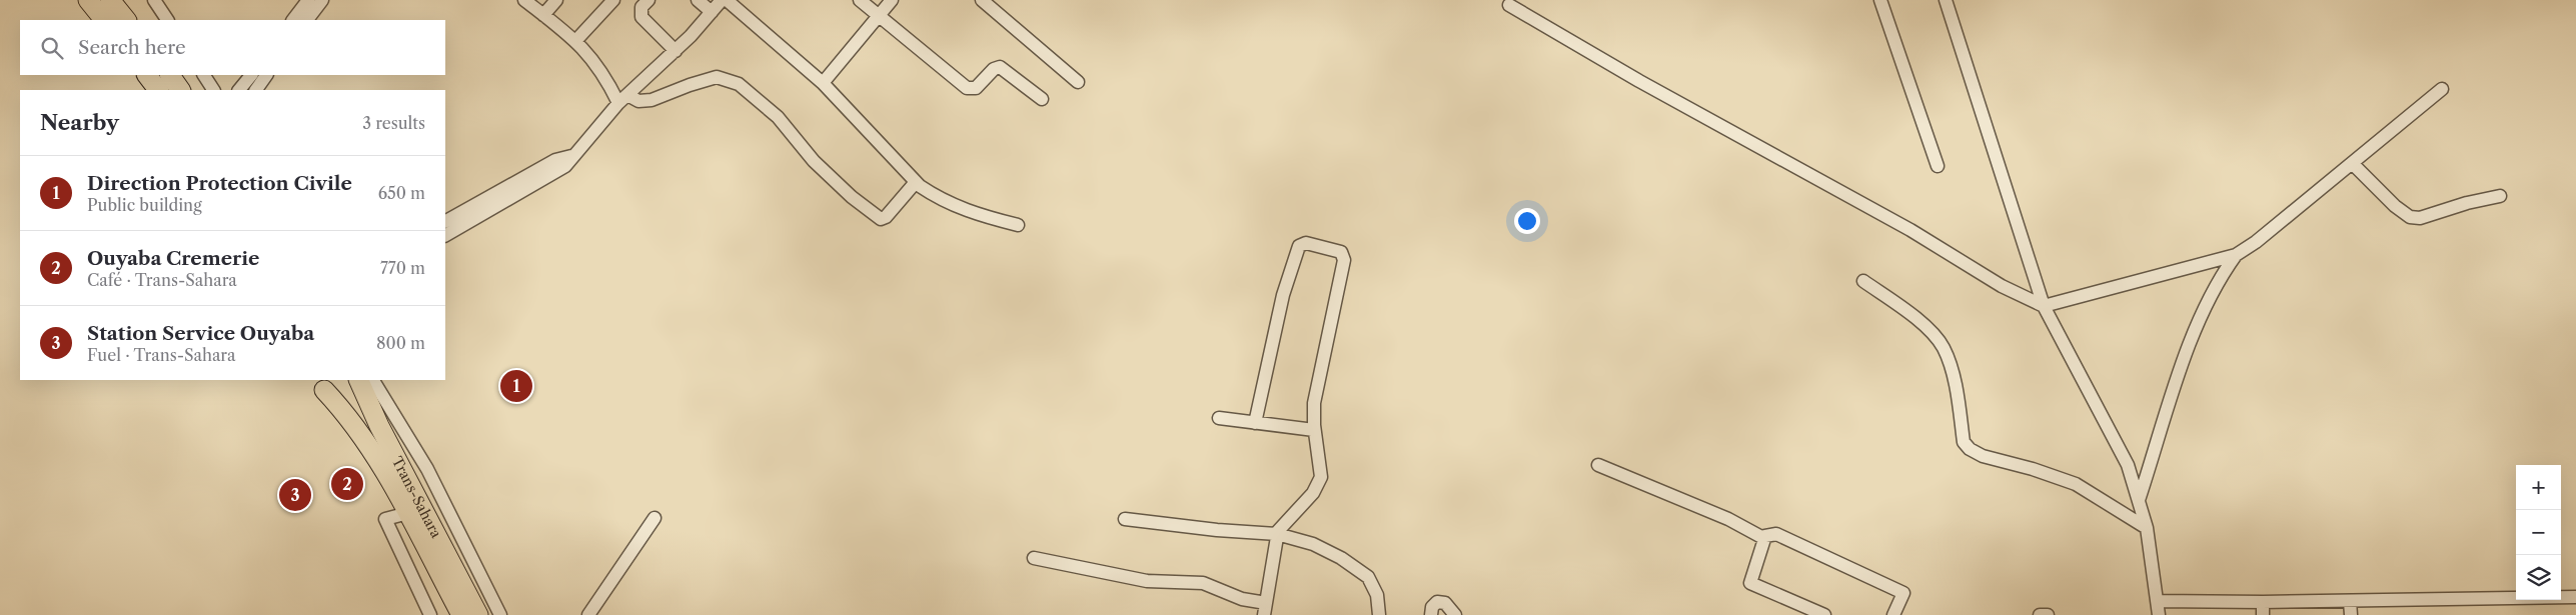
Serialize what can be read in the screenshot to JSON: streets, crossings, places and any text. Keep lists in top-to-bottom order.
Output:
{
  "streets": {
    "highway": ["Trans-Sahara"]
  },
  "page": {
    "search": "Search here",
    "heading": ["Nearby", "3 results"],
    "list": [
      {
        "mark": "1",
        "name": "Direction Protection Civile",
        "note": "Public building",
        "value": "650 m"
      },
      {
        "mark": "2",
        "name": "Ouyaba Cremerie",
        "note": "Café · Trans-Sahara",
        "value": "770 m"
      },
      {
        "mark": "3",
        "name": "Station Service Ouyaba",
        "note": "Fuel · Trans-Sahara",
        "value": "800 m"
      }
    ],
    "pins": ["1", "2", "3"],
    "map_buttons": ["+", "−"]
  }
}
